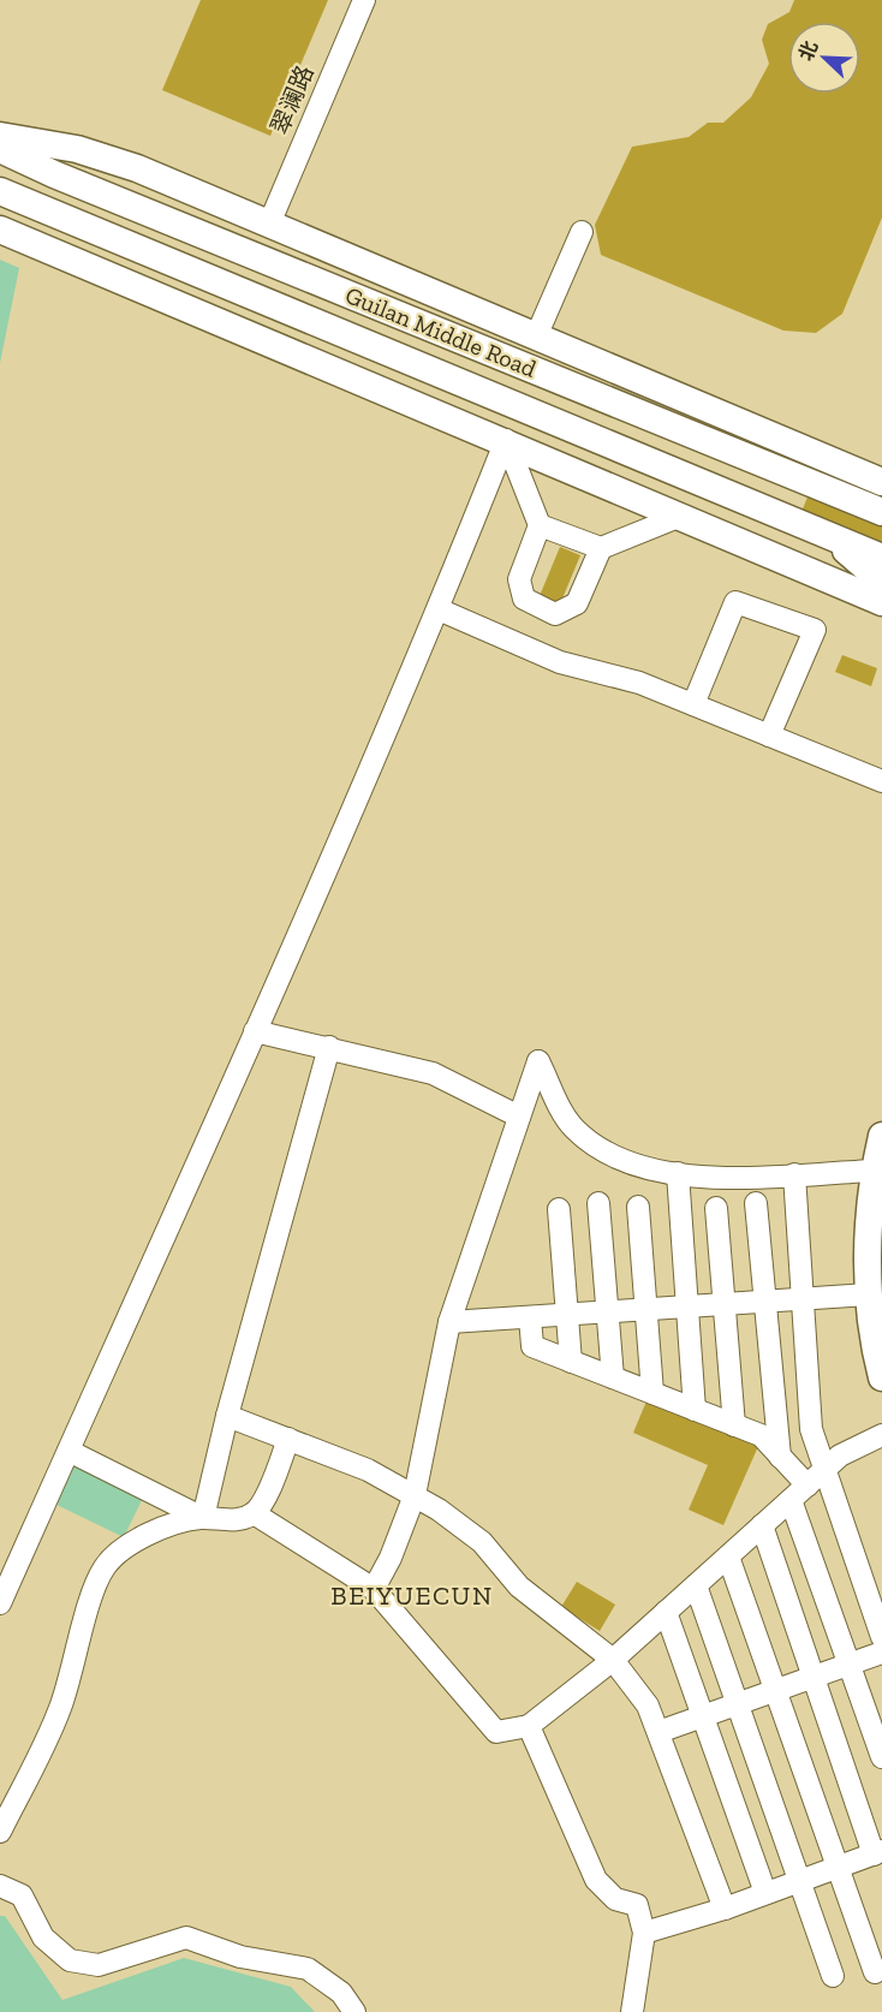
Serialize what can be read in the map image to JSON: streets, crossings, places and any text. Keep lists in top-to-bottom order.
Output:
{
  "streets": {
    "main road": ["Guilan Middle Road"],
    "street": ["翠澜路"]
  },
  "districts": ["BEIYUECUN"],
  "north": "top left"
}
